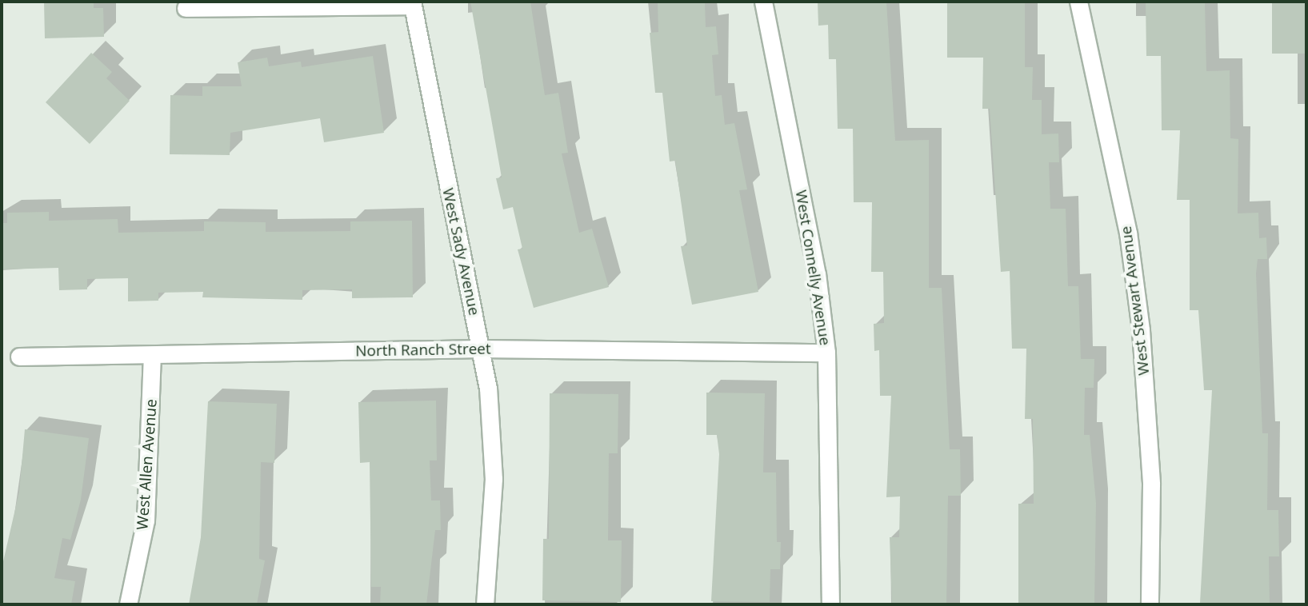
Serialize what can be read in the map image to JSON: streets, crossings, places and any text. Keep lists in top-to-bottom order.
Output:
{
  "streets": {
    "street": [
      "West Sady Avenue",
      "West Connelly Avenue",
      "West Stewart Avenue",
      "North Ranch Street",
      "West Allen Avenue"
    ]
  },
  "crossings": [
    ["West Sady Avenue", "North Ranch Street"],
    ["West Connelly Avenue", "North Ranch Street"],
    ["North Ranch Street", "West Allen Avenue"]
  ]
}
